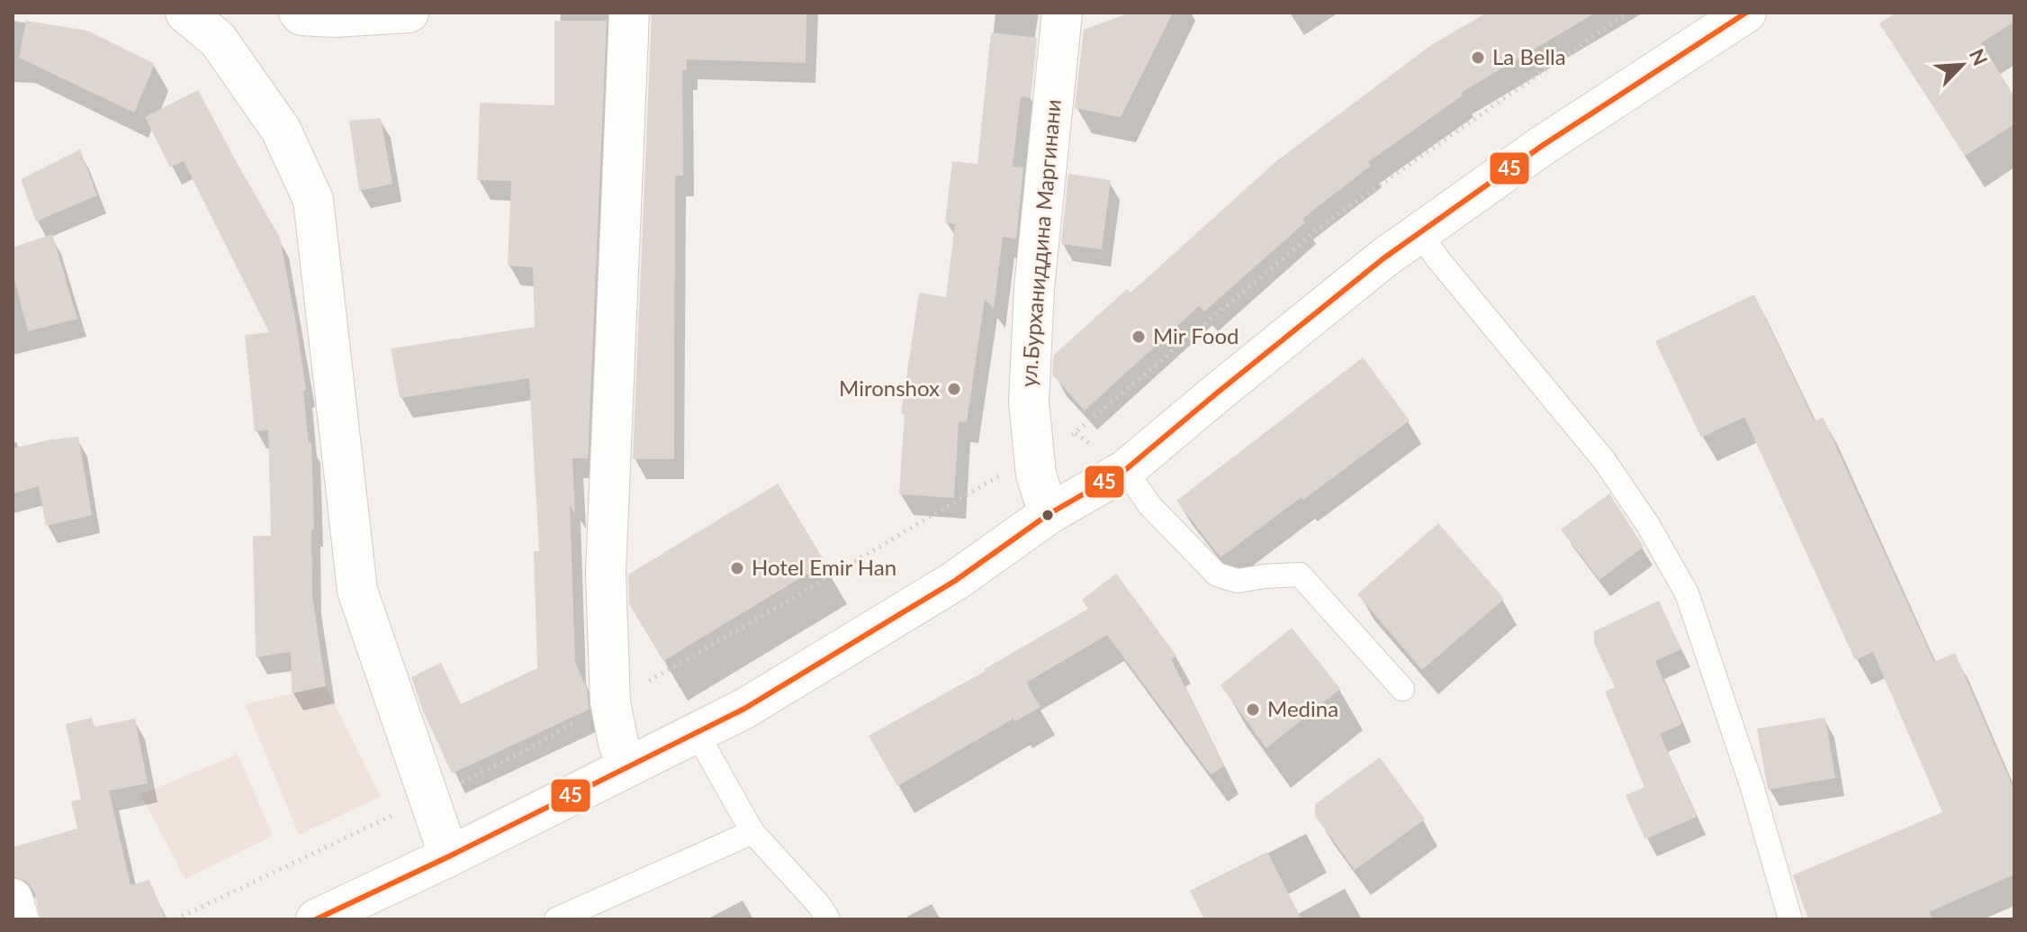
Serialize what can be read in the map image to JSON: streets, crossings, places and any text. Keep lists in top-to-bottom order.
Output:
{
  "streets": {
    "street": ["ул.Бурханиддина Маргинани"]
  },
  "places": [
    "La Bella",
    "Mir Food",
    "Mironshox",
    "Hotel Emir Han",
    "Medina"
  ],
  "lines": ["transit line 45"],
  "north": "top right"
}
